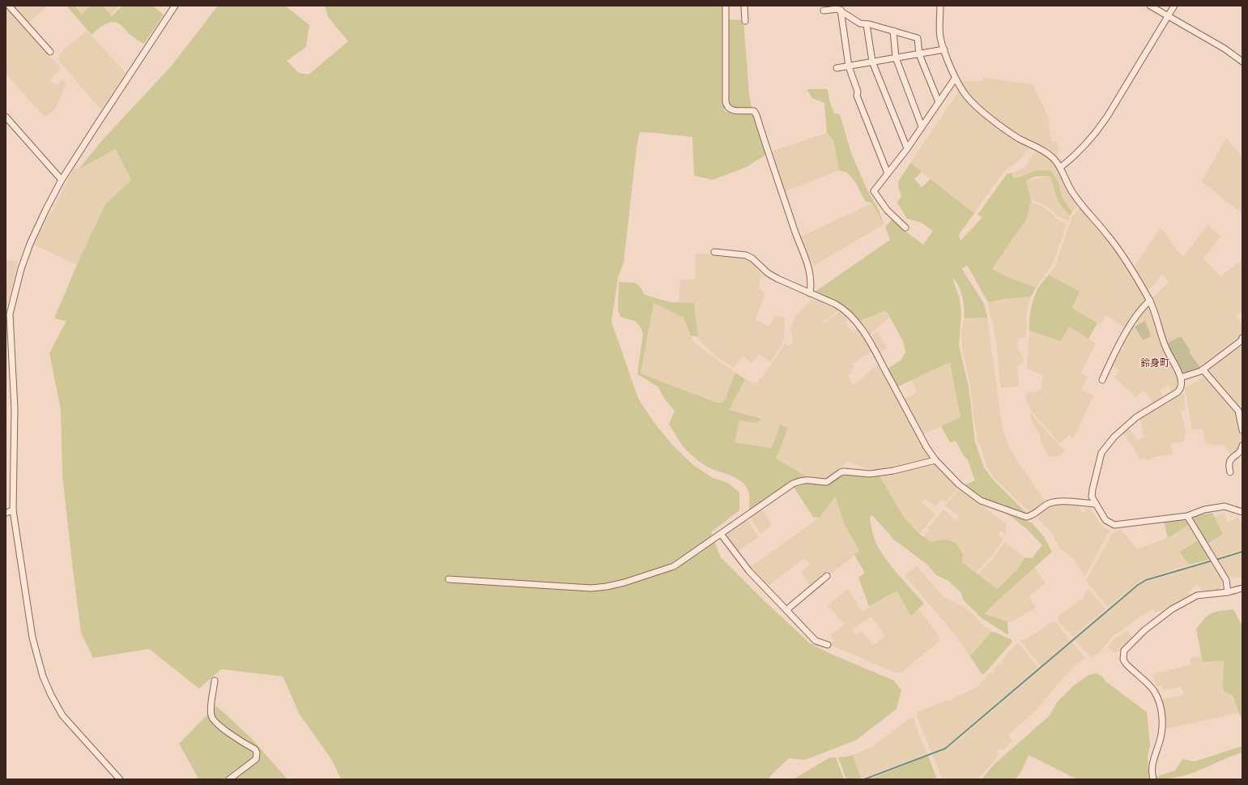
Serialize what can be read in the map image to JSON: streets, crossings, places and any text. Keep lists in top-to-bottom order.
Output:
{
  "districts": ["鈴身町"]
}
